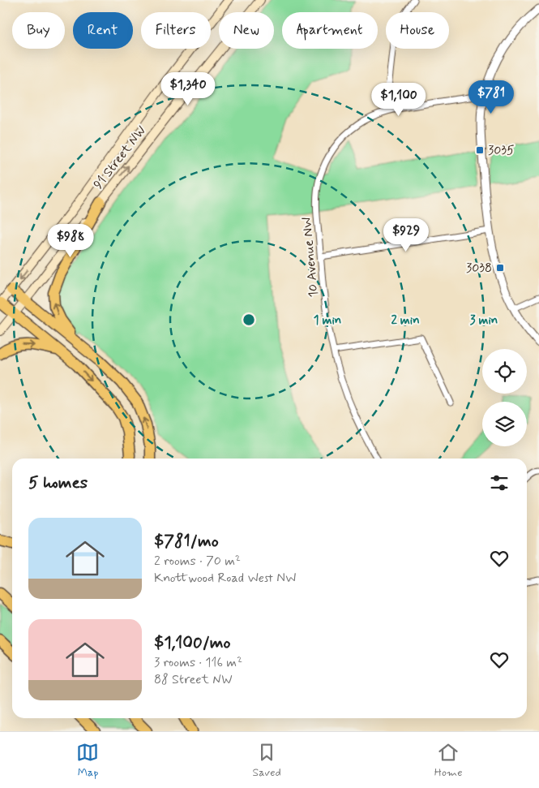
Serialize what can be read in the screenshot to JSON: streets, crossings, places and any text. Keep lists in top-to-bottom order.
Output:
{
  "streets": {
    "main road": ["91 Street NW"],
    "street": ["10 Avenue NW"]
  },
  "places": {
    "transit": ["3035", "3038"]
  },
  "page": {
    "chip": [
      "Buy",
      "Rent",
      "Filters",
      "New",
      "Apartment",
      "House"
    ],
    "price": [
      "$1,340",
      "$781",
      "$1,100",
      "$929",
      "$988"
    ],
    "heading": "5 homes",
    "list": [
      {
        "name": "$781/mo",
        "note": "2 rooms · 70 m² · Knottwood Road West NW"
      },
      {
        "name": "$1,100/mo",
        "note": "3 rooms · 116 m² · 88 Street NW"
      }
    ],
    "tabs": ["Map", "Saved", "Home"]
  },
  "rings": ["1 min", "2 min", "3 min"]
}
